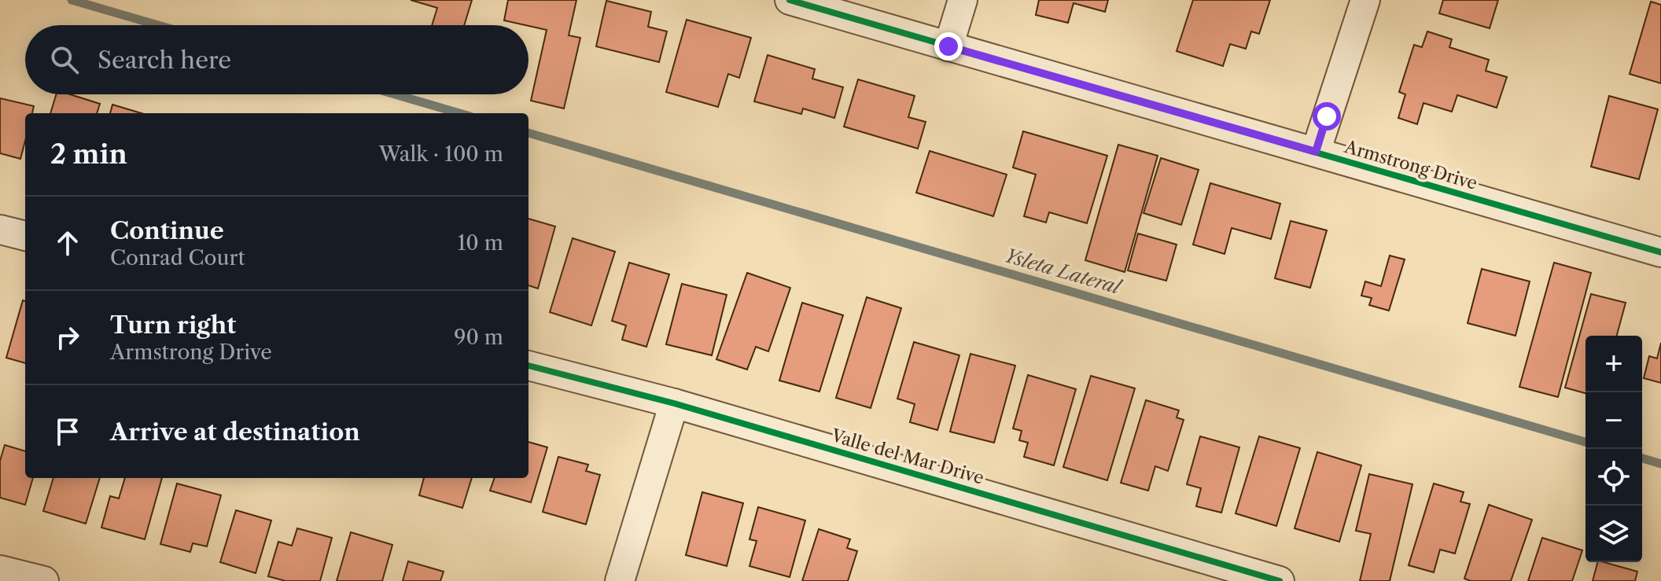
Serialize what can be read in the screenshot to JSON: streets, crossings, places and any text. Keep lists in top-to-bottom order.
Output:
{
  "streets": {
    "street": ["Armstrong Drive", "Valle del Mar Drive"]
  },
  "water": ["Ysleta Lateral"],
  "page": {
    "search": "Search here",
    "heading": ["2 min", "Walk · 100 m"],
    "list": [
      ["Continue", "Conrad Court", "10 m"],
      ["Turn right", "Armstrong Drive", "90 m"],
      "Arrive at destination"
    ],
    "map_buttons": ["+", "−"]
  }
}
